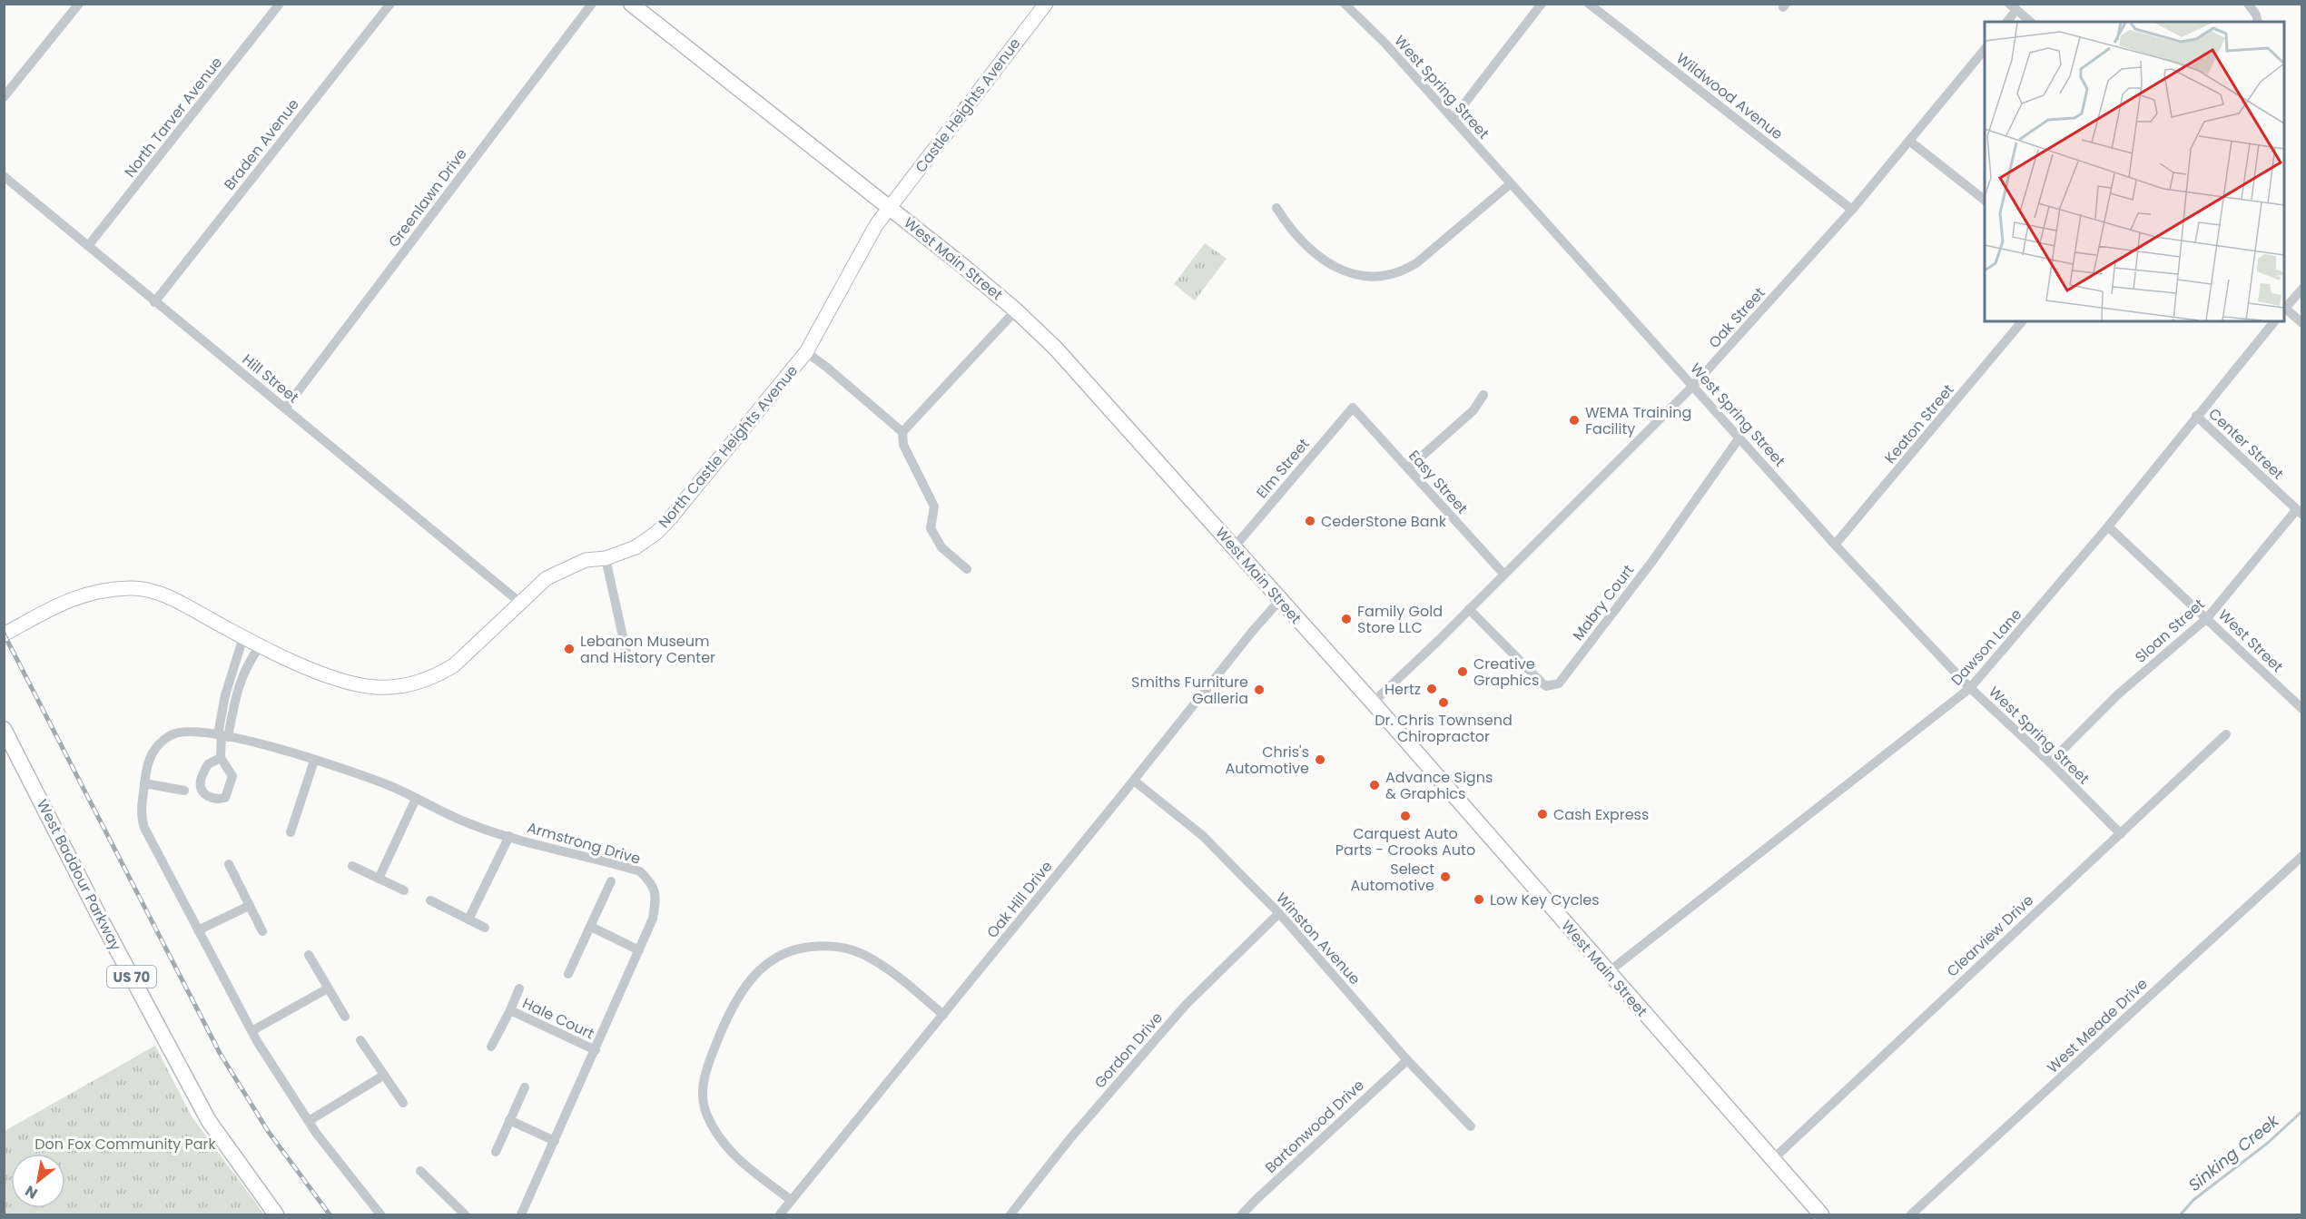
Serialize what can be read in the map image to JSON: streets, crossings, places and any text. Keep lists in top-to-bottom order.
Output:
{
  "streets": {
    "main road": ["West Main Street", "West Baddour Parkway", "US 70"],
    "street": [
      "West Spring Street",
      "Wildwood Avenue",
      "Castle Heights Avenue",
      "North Tarver Avenue",
      "Braden Avenue",
      "Greenlawn Drive",
      "Oak Street",
      "Hill Street",
      "Keaton Street",
      "Center Street",
      "North Castle Heights Avenue",
      "Elm Street",
      "Easy Street",
      "Mabry Court",
      "Sloan Street",
      "West Street",
      "Dawson Lane",
      "Armstrong Drive",
      "Oak Hill Drive",
      "Clearview Drive",
      "Winston Avenue",
      "Hale Court",
      "West Meade Drive",
      "Gordon Drive",
      "Bartonwood Drive"
    ]
  },
  "crossings": [
    ["West Spring Street", "Oak Street"],
    ["West Spring Street", "Keaton Street"],
    ["West Spring Street", "Mabry Court"],
    ["West Spring Street", "Sloan Street"],
    ["West Spring Street", "Dawson Lane"],
    ["West Spring Street", "Clearview Drive"],
    ["Wildwood Avenue", "Oak Street"],
    ["Castle Heights Avenue", "West Main Street"],
    ["Castle Heights Avenue", "North Castle Heights Avenue"],
    ["North Tarver Avenue", "Hill Street"],
    ["Braden Avenue", "Hill Street"],
    ["Greenlawn Drive", "Hill Street"],
    ["West Main Street", "Oak Street"],
    ["West Main Street", "North Castle Heights Avenue"],
    ["West Main Street", "Elm Street"],
    ["West Main Street", "Dawson Lane"],
    ["West Main Street", "Oak Hill Drive"],
    ["West Main Street", "Clearview Drive"],
    ["Oak Street", "Easy Street"],
    ["Oak Street", "Mabry Court"],
    ["Hill Street", "North Castle Heights Avenue"],
    ["Center Street", "Sloan Street"],
    ["Center Street", "Dawson Lane"],
    ["Elm Street", "Easy Street"],
    ["Sloan Street", "West Street"],
    ["West Street", "Dawson Lane"],
    ["Armstrong Drive", "Hale Court"],
    ["Oak Hill Drive", "Winston Avenue"],
    ["Winston Avenue", "Gordon Drive"],
    ["Winston Avenue", "Bartonwood Drive"]
  ],
  "water": ["Sinking Creek"],
  "parks": ["Don Fox Community Park"],
  "places": [
    "WEMA Training Facility",
    "CederStone Bank",
    "Family Gold Store LLC",
    "Lebanon Museum and History Center",
    "Creative Graphics",
    "Hertz",
    "Smiths Furniture Galleria",
    "Dr. Chris Townsend Chiropractor",
    "Chris's Automotive",
    "Advance Signs & Graphics",
    "Cash Express",
    "Carquest Auto Parts - Crooks Auto",
    "Select Automotive",
    "Low Key Cycles"
  ],
  "north": "bottom left"
}
